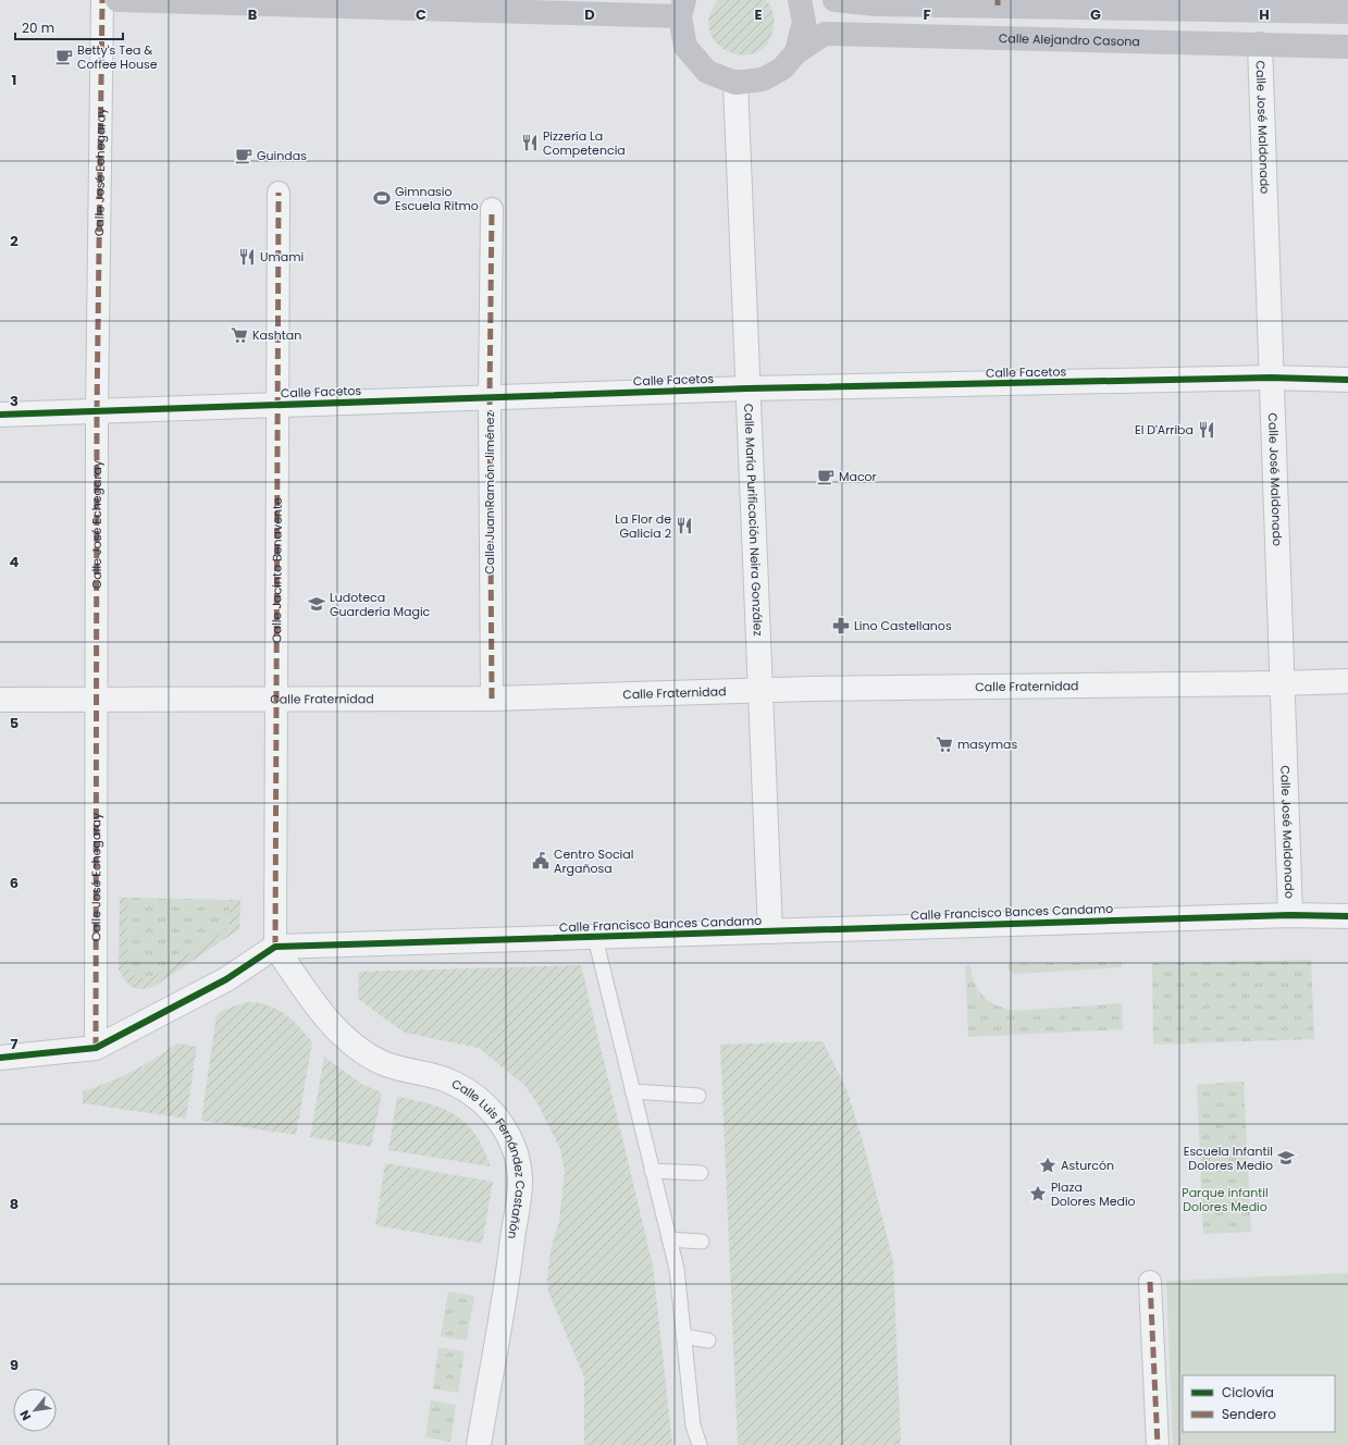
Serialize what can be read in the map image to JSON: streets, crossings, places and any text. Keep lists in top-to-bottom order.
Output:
{
  "streets": {
    "main road": ["Calle Alejandro Casona"],
    "street": [
      "Calle José Maldonado",
      "Calle José Echegaray",
      "Calle Facetos",
      "Calle Juan Ramón Jiménez",
      "Calle María Purificación Neira González",
      "Calle Jacinto Benavente",
      "Calle Fraternidad",
      "Calle Francisco Bances Candamo",
      "Calle Luis Fernández Castañón"
    ]
  },
  "crossings": [
    ["Calle Alejandro Casona", "Calle José Maldonado"],
    ["Calle José Maldonado", "Calle Facetos"],
    ["Calle José Maldonado", "Calle Fraternidad"],
    ["Calle José Maldonado", "Calle Francisco Bances Candamo"],
    ["Calle José Echegaray", "Calle Facetos"],
    ["Calle José Echegaray", "Calle Fraternidad"],
    ["Calle Facetos", "Calle Juan Ramón Jiménez"],
    ["Calle Facetos", "Calle María Purificación Neira González"],
    ["Calle Facetos", "Calle Jacinto Benavente"],
    ["Calle Juan Ramón Jiménez", "Calle Fraternidad"],
    ["Calle María Purificación Neira González", "Calle Fraternidad"],
    ["Calle María Purificación Neira González", "Calle Francisco Bances Candamo"],
    ["Calle Jacinto Benavente", "Calle Fraternidad"],
    ["Calle Jacinto Benavente", "Calle Francisco Bances Candamo"],
    ["Calle Jacinto Benavente", "Calle Luis Fernández Castañón"],
    ["Calle Francisco Bances Candamo", "Calle Luis Fernández Castañón"]
  ],
  "parks": ["Parque infantil Dolores Medio"],
  "places": {
    "cafe": ["Betty's Tea & Coffee House", "Guindas", "Macor"],
    "restaurant": [
      "Pizzería La Competencia",
      "Umami",
      "El D'Arriba",
      "La Flor de Galicia 2"
    ],
    "sports": ["Gimnasio Escuela Ritmo"],
    "supermarket": ["Kashtan", "masymas"],
    "school or university": ["Ludoteca Guardería Magic", "Escuela Infantil Dolores Medio"],
    "pharmacy": ["Lino Castellanos"],
    "public building": ["Centro Social Argañosa"],
    "place": ["Asturcón", "Plaza Dolores Medio"]
  },
  "legend": ["Ciclovía", "Sendero"],
  "scale_bar": "20 m",
  "north": "bottom left",
  "grid": {
    "columns": [
      "B",
      "C",
      "D",
      "E",
      "F",
      "G",
      "H"
    ],
    "rows": [
      "1",
      "2",
      "3",
      "4",
      "5",
      "6",
      "7",
      "8",
      "9"
    ]
  }
}
